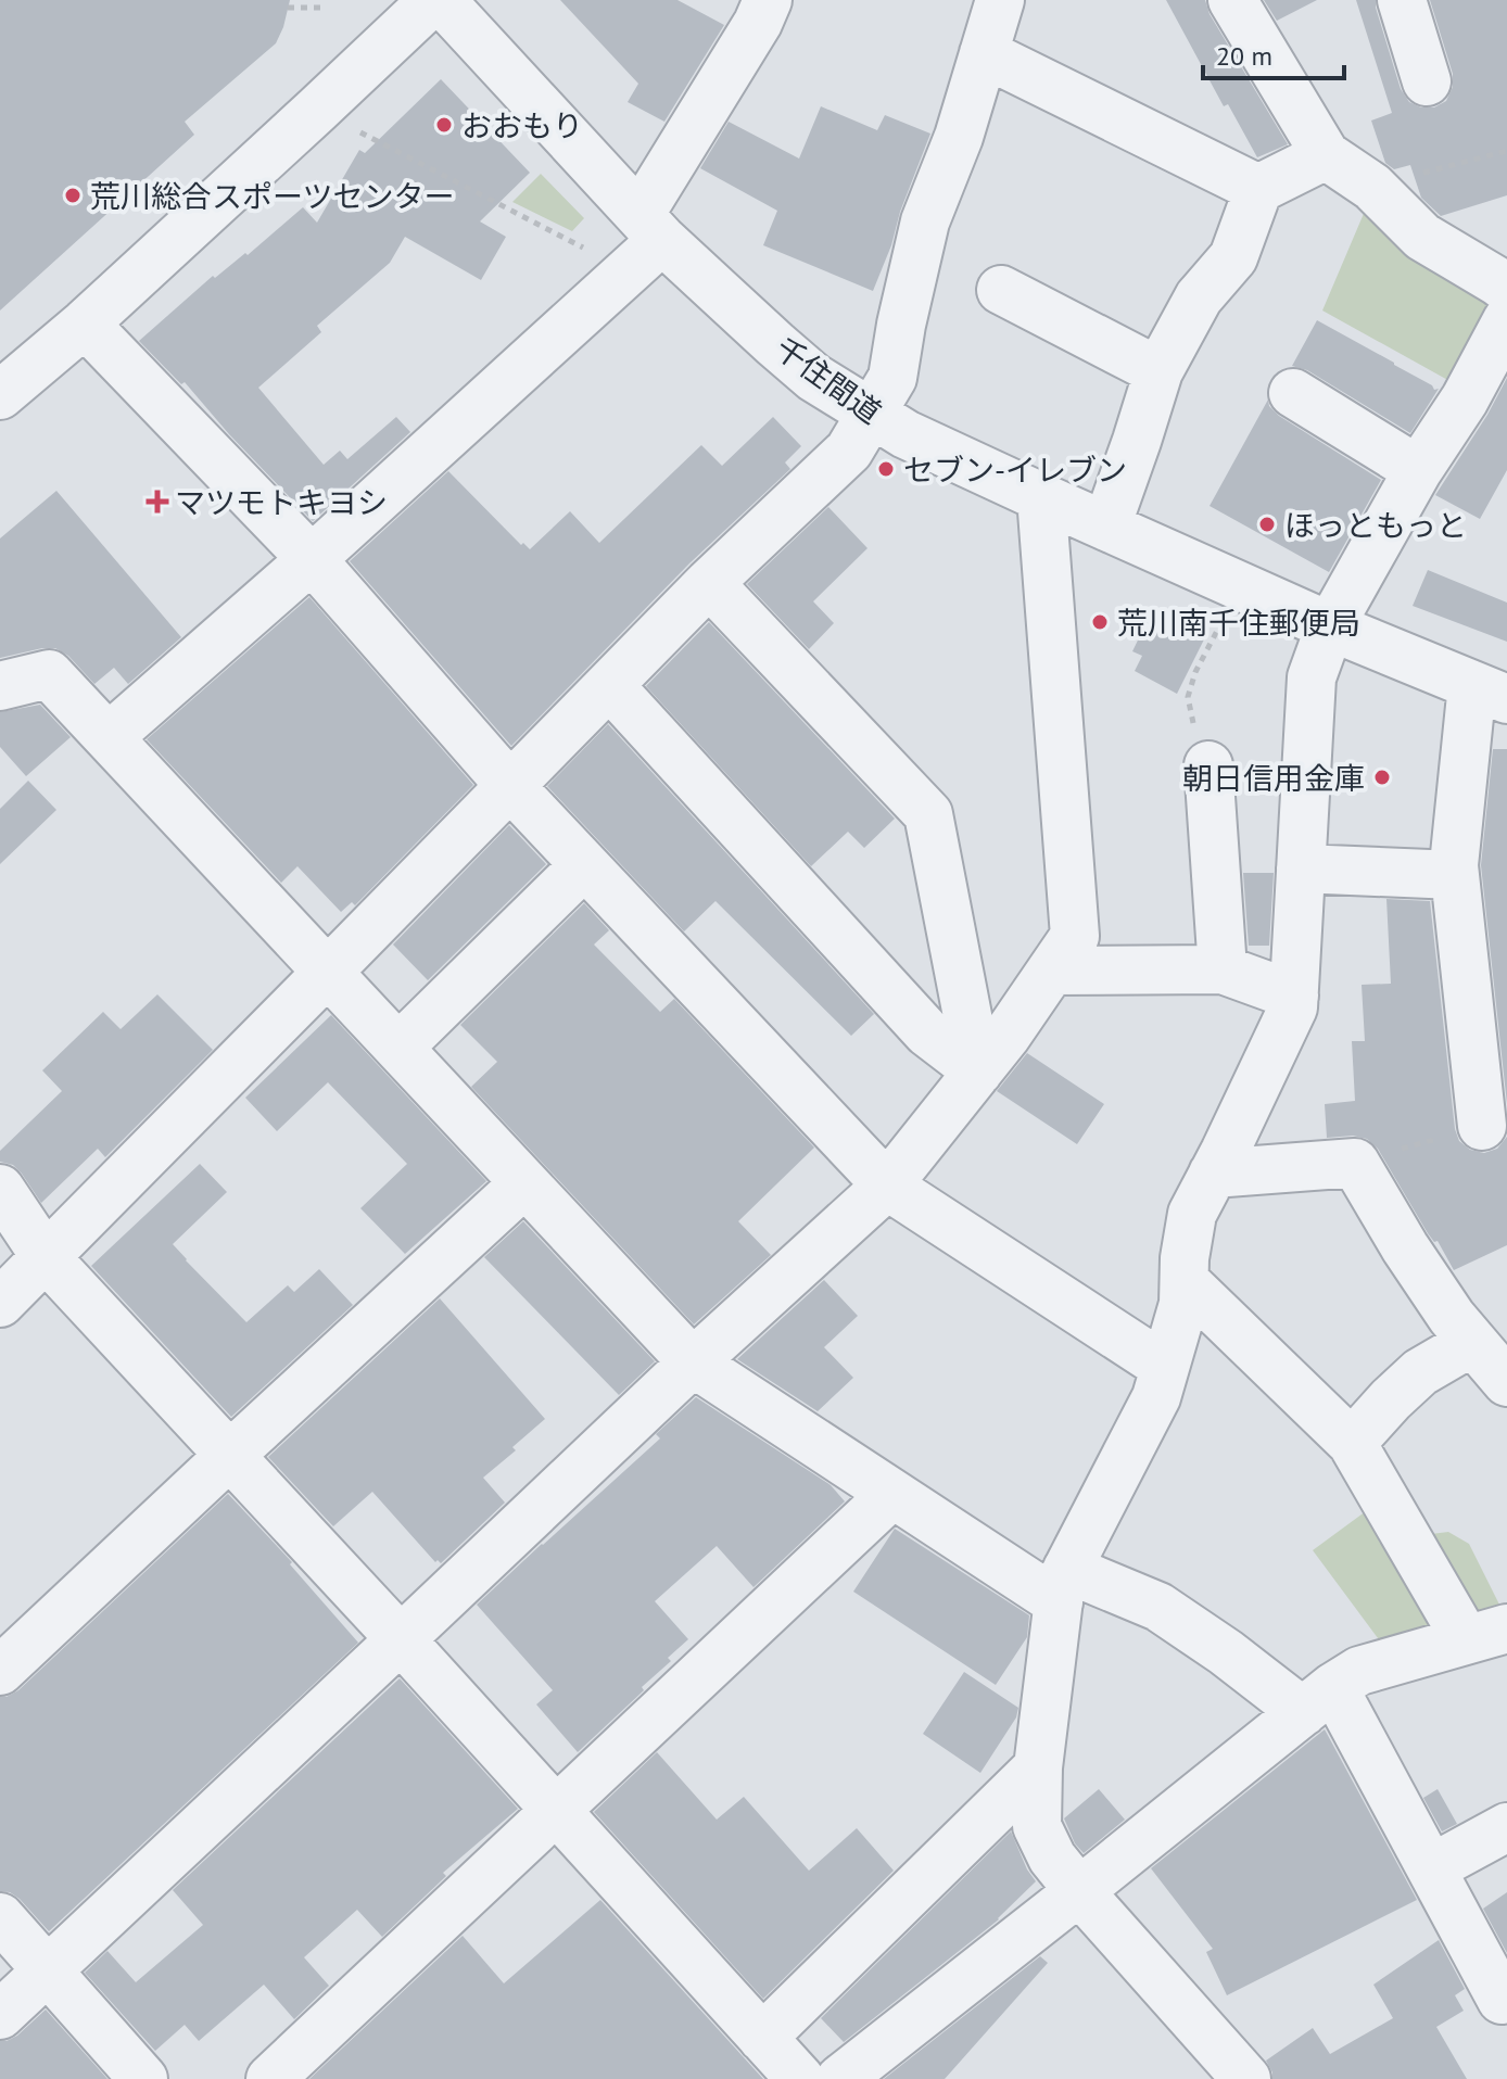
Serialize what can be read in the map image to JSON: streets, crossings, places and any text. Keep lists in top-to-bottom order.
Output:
{
  "streets": {
    "street": ["千住間道"]
  },
  "places": {
    "other": [
      "おおもり",
      "荒川総合スポーツセンター",
      "セブン-イレブン",
      "ほっともっと",
      "荒川南千住郵便局",
      "朝日信用金庫"
    ],
    "health": ["マツモトキヨシ"]
  },
  "scale_bar": "20 m"
}
